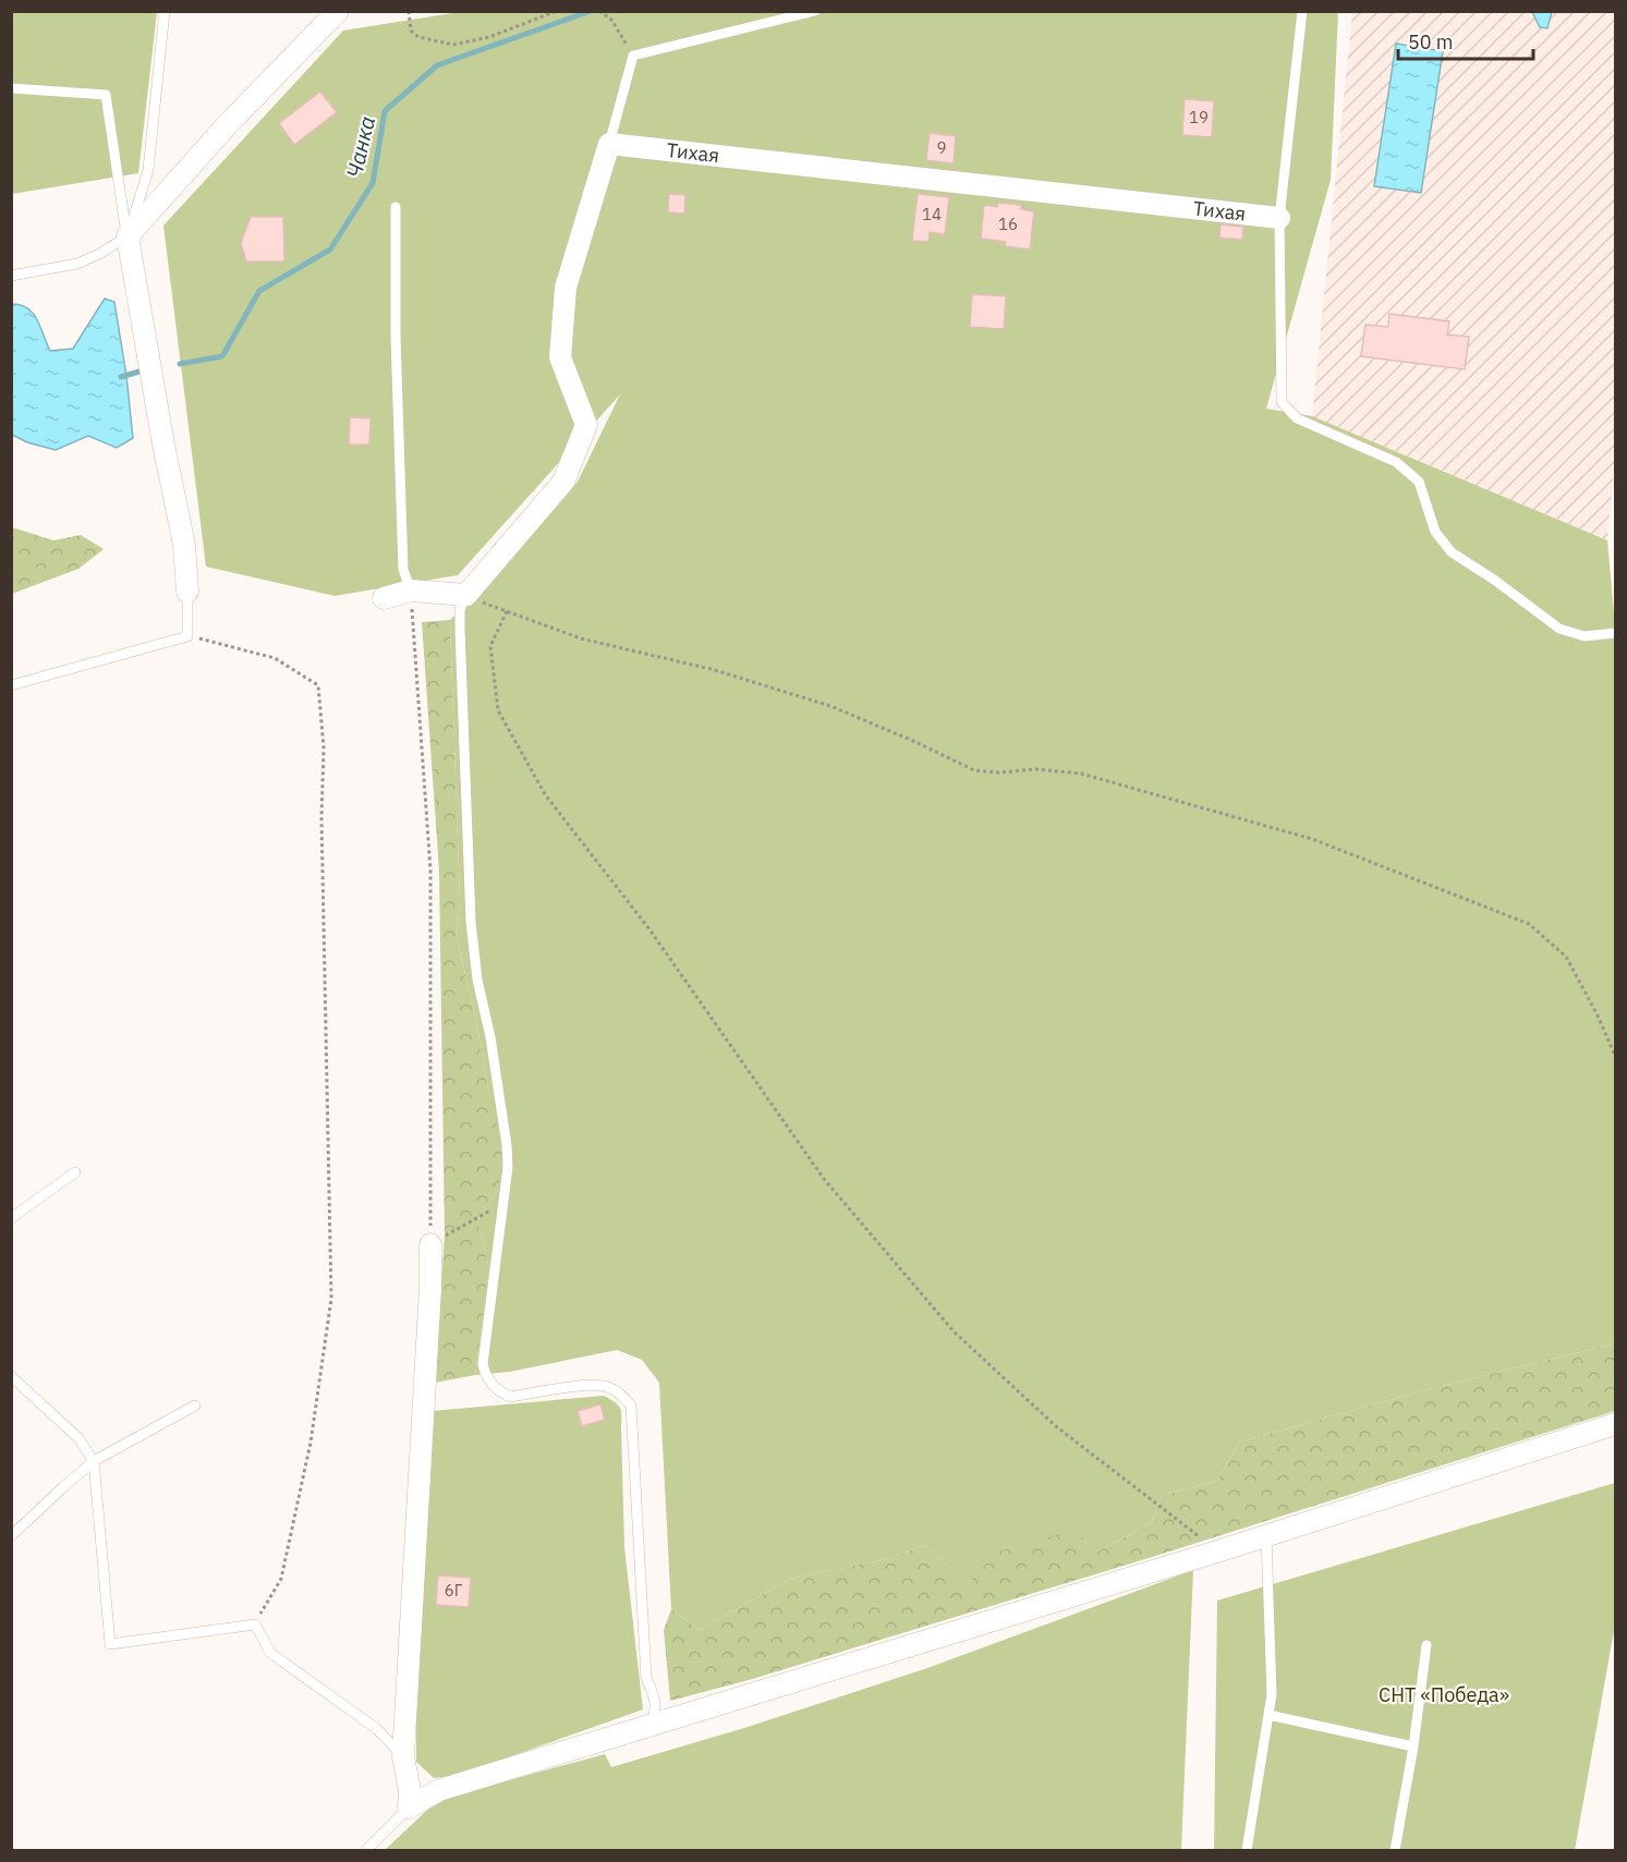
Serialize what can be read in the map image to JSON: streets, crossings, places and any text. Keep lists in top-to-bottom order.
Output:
{
  "streets": {
    "street": ["Тихая"]
  },
  "water": ["Чанка"],
  "parks": ["СНТ «Победа»"],
  "house_numbers": [
    "19",
    "9",
    "14",
    "16",
    "6Г"
  ],
  "scale_bar": "50 m"
}
